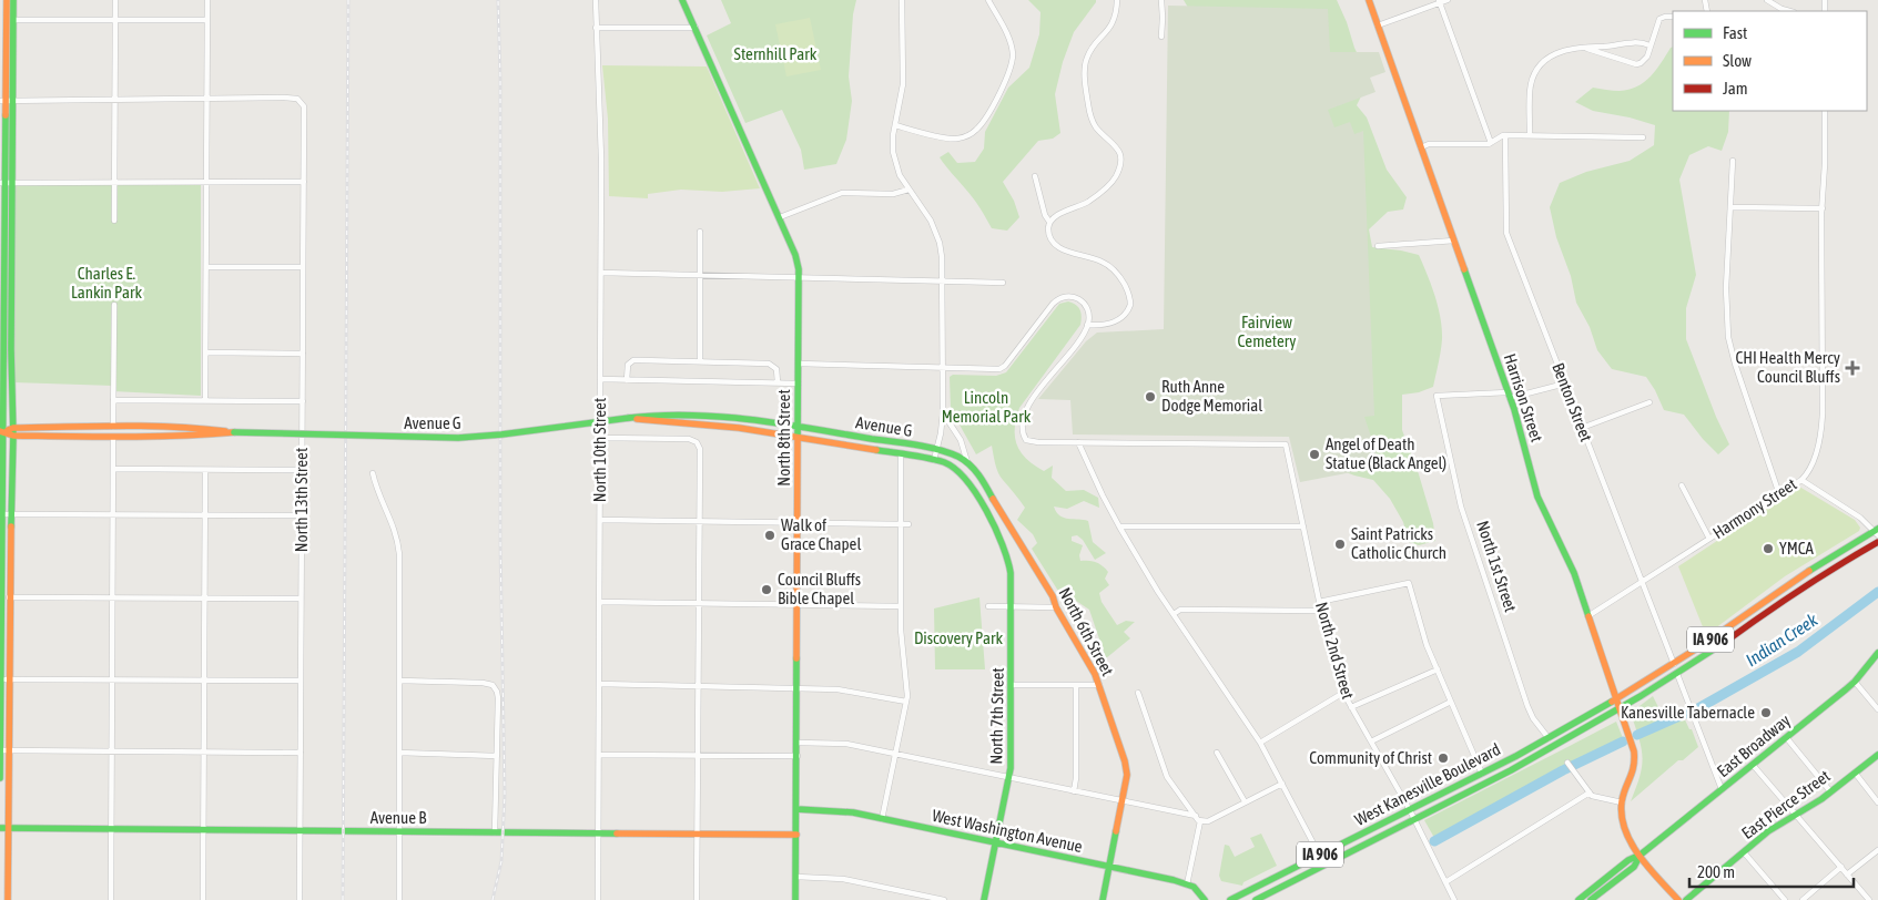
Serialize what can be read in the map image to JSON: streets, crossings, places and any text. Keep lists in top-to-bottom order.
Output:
{
  "streets": {
    "main road": [
      "Harrison Street",
      "Avenue G",
      "North 8th Street",
      "North 6th Street",
      "IA 906",
      "North 7th Street",
      "East Broadway",
      "West Kanesville Boulevard",
      "East Pierce Street",
      "Avenue B",
      "West Washington Avenue"
    ],
    "street": [
      "Benton Street",
      "North 10th Street",
      "North 13th Street",
      "Harmony Street",
      "North 1st Street",
      "North 2nd Street"
    ]
  },
  "crossings": [
    ["Harrison Street", "Harmony Street"],
    ["Harrison Street", "North 1st Street"],
    ["Harrison Street", "IA 906"],
    ["Harrison Street", "West Kanesville Boulevard"],
    ["Benton Street", "Harmony Street"],
    ["Benton Street", "IA 906"],
    ["Avenue G", "North 8th Street"],
    ["Avenue G", "North 6th Street"],
    ["Avenue G", "North 7th Street"],
    ["North 8th Street", "Avenue B"],
    ["North 8th Street", "West Washington Avenue"],
    ["North 10th Street", "Avenue B"],
    ["North 13th Street", "Avenue B"],
    ["North 1st Street", "IA 906"],
    ["North 1st Street", "West Kanesville Boulevard"],
    ["North 6th Street", "West Washington Avenue"],
    ["IA 906", "West Kanesville Boulevard"],
    ["North 2nd Street", "West Kanesville Boulevard"],
    ["North 7th Street", "West Washington Avenue"]
  ],
  "water": ["Indian Creek"],
  "parks": [
    "Sternhill Park",
    "Charles E. Lankin Park",
    "Fairview Cemetery",
    "Lincoln Memorial Park",
    "Discovery Park"
  ],
  "places": {
    "health": ["CHI Health Mercy Council Bluffs"],
    "other": [
      "Ruth Anne Dodge Memorial",
      "Angel of Death Statue (Black Angel)",
      "Walk of Grace Chapel",
      "Saint Patricks Catholic Church",
      "YMCA",
      "Council Bluffs Bible Chapel",
      "Kanesville Tabernacle",
      "Community of Christ"
    ]
  },
  "legend": ["Fast", "Slow", "Jam"],
  "scale_bar": "200 m"
}
